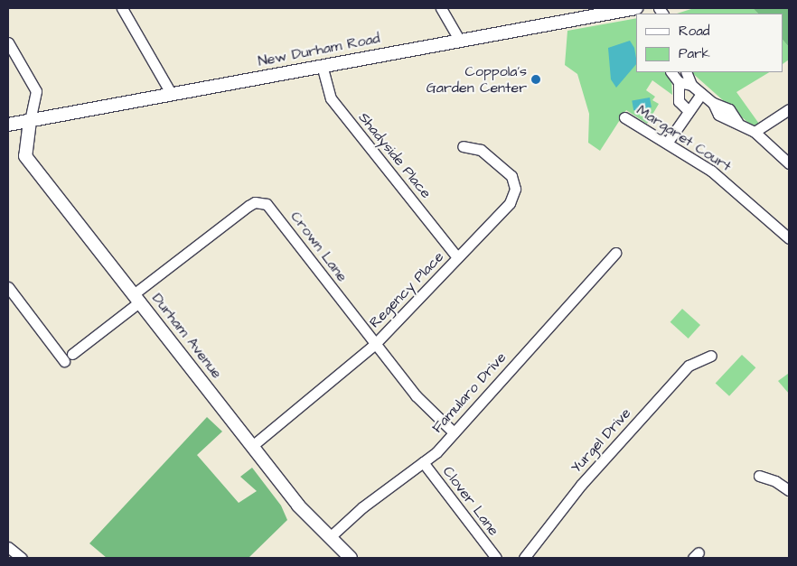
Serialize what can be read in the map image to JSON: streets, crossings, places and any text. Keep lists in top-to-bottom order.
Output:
{
  "streets": {
    "main road": ["New Durham Road", "Durham Avenue"],
    "street": [
      "Margaret Court",
      "Shadyside Place",
      "Crown Lane",
      "Regency Place",
      "Famularo Drive",
      "Yurgel Drive",
      "Clover Lane"
    ]
  },
  "crossings": [
    ["New Durham Road", "Shadyside Place"],
    ["New Durham Road", "Durham Avenue"],
    ["Shadyside Place", "Regency Place"],
    ["Crown Lane", "Regency Place"],
    ["Crown Lane", "Durham Avenue"],
    ["Crown Lane", "Famularo Drive"],
    ["Regency Place", "Durham Avenue"],
    ["Durham Avenue", "Famularo Drive"],
    ["Famularo Drive", "Clover Lane"]
  ],
  "places": ["Coppola's Garden Center"],
  "legend": ["Road", "Park"]
}
